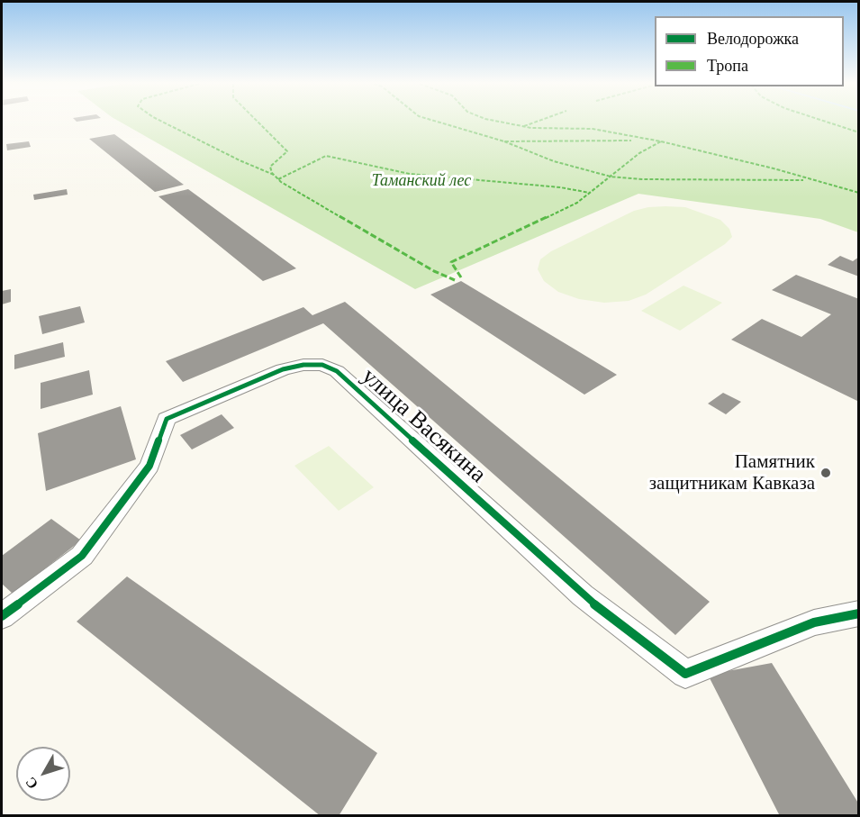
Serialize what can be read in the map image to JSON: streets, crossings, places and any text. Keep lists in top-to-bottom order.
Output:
{
  "streets": {
    "street": ["улица Васякина"]
  },
  "parks": ["Таманский лес"],
  "places": ["Памятник защитникам Кавказа"],
  "legend": ["Велодорожка", "Тропа"],
  "north": "bottom left"
}
